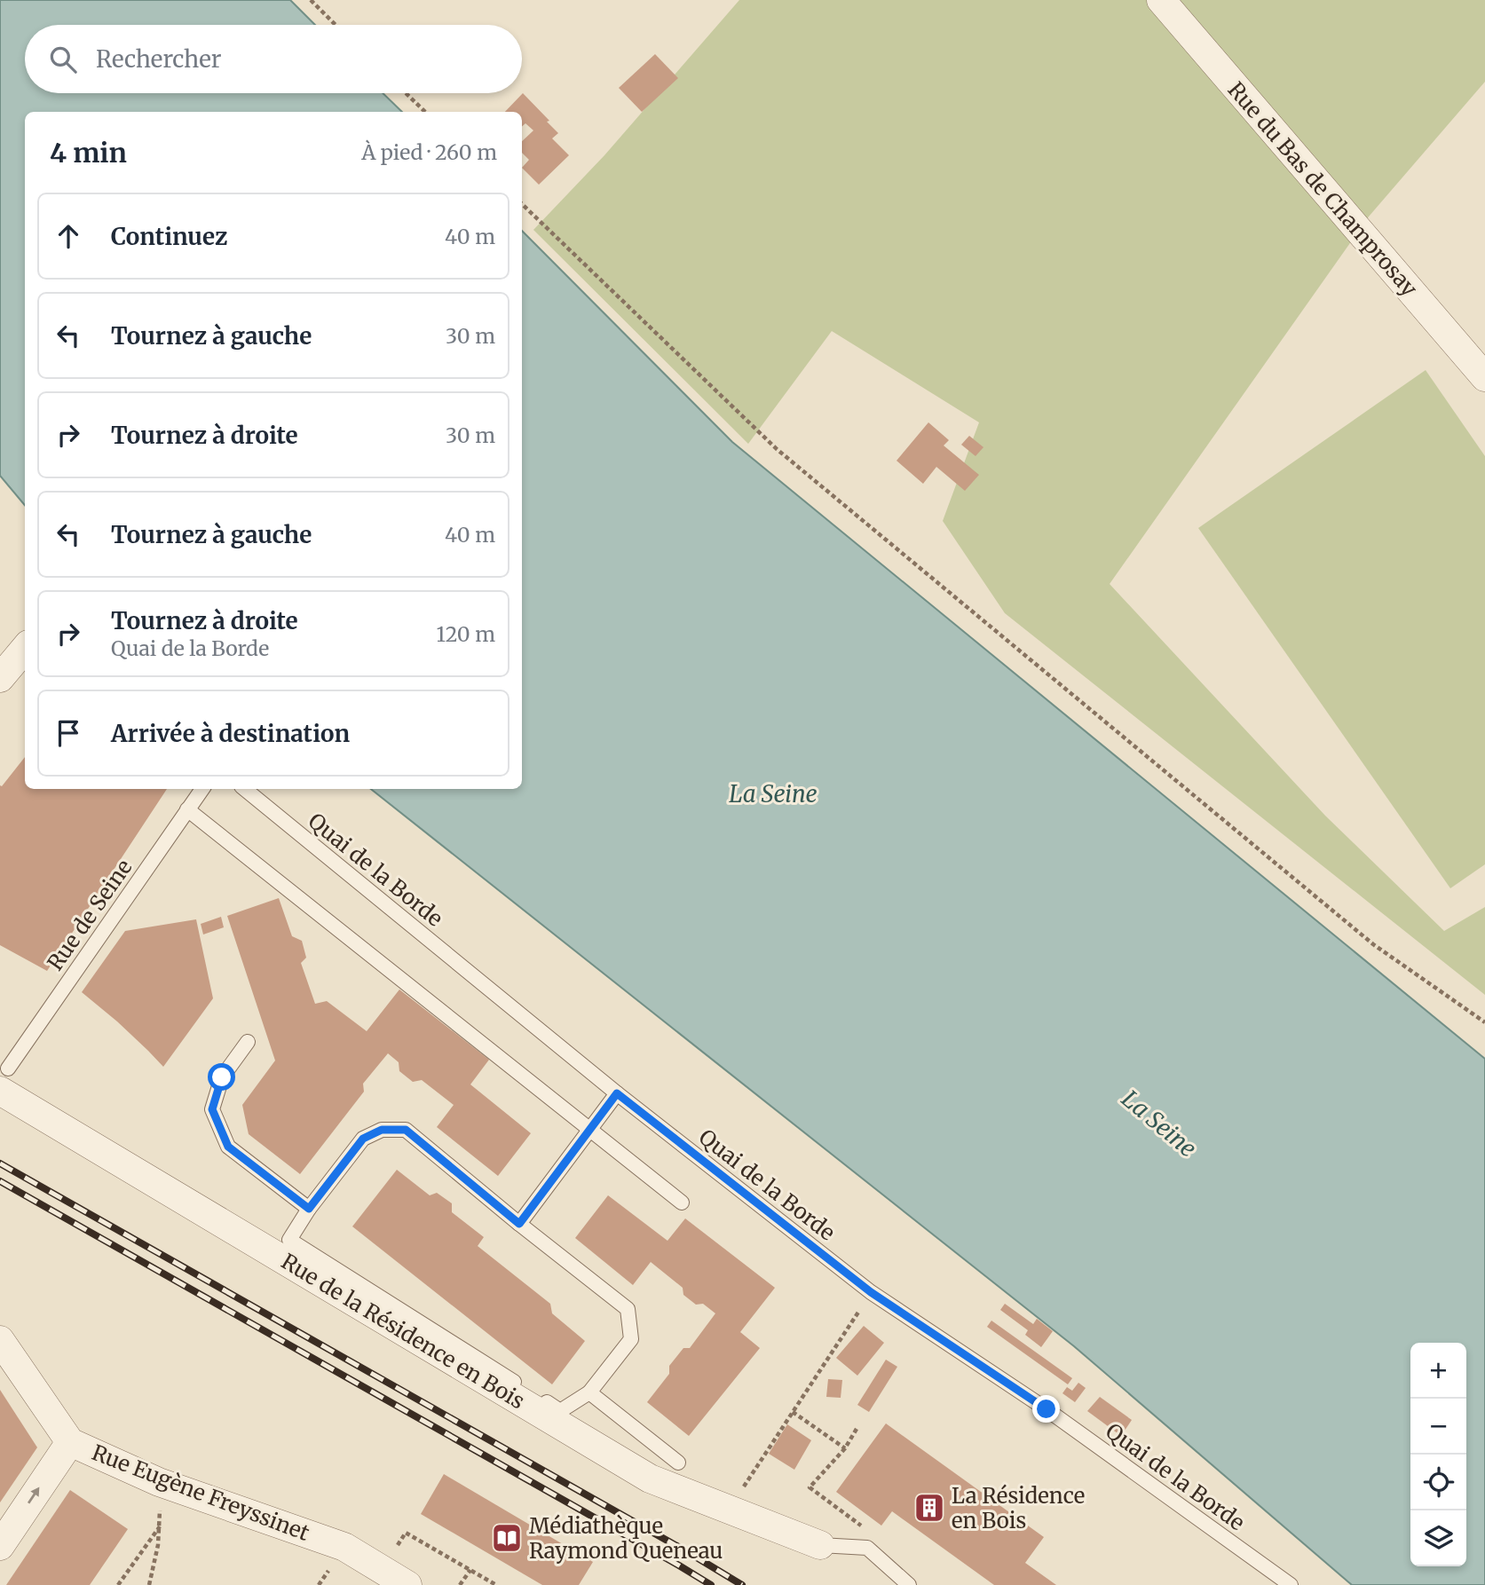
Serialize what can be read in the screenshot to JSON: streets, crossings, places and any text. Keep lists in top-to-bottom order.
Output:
{
  "streets": {
    "street": ["Rue du Bas de Champrosay", "Rue de la Résidence en Bois", "Rue Eugène Freyssinet"],
    "lane": ["Quai de la Borde", "Rue de Seine"]
  },
  "crossings": [
    ["Rue de Seine", "Rue de la Résidence en Bois"]
  ],
  "water": ["La Seine"],
  "places": {
    "building": ["La Résidence en Bois"],
    "library": ["Médiathèque Raymond Queneau"]
  },
  "page": {
    "search": "Rechercher",
    "heading": ["4 min", "À pied · 260 m"],
    "list": [
      ["Continuez", "40 m"],
      ["Tournez à gauche", "30 m"],
      ["Tournez à droite", "30 m"],
      ["Tournez à gauche", "40 m"],
      ["Tournez à droite", "Quai de la Borde", "120 m"],
      "Arrivée à destination"
    ],
    "map_buttons": ["+", "−"]
  }
}
